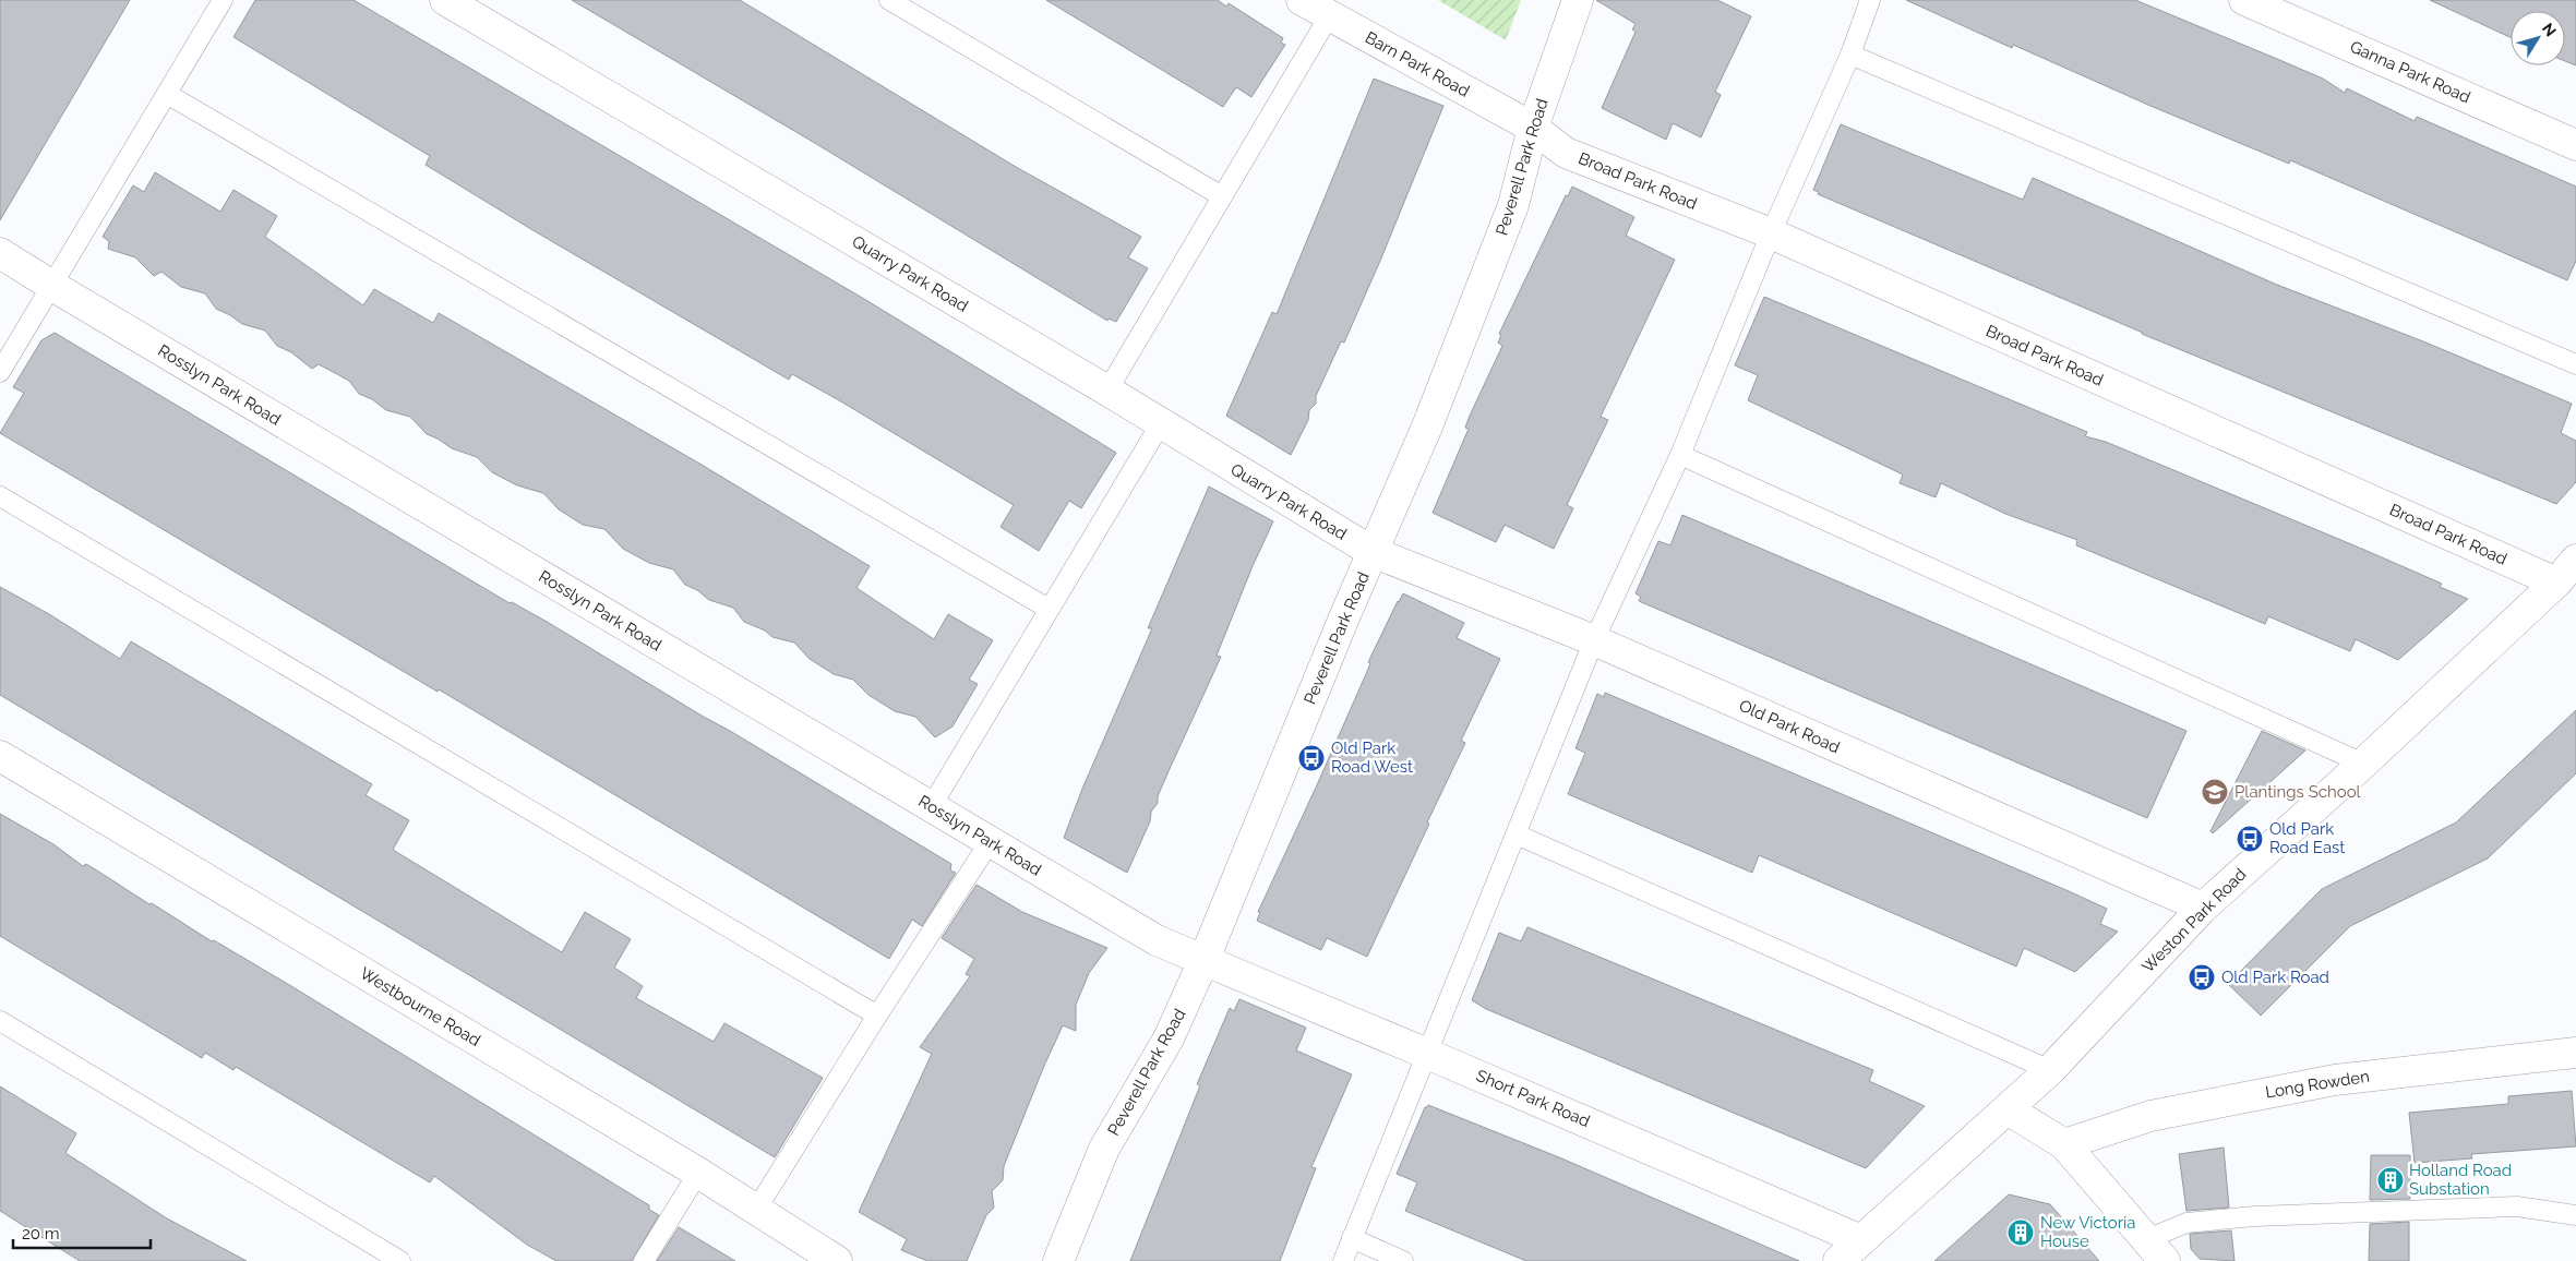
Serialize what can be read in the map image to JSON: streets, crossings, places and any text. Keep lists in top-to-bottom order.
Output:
{
  "streets": {
    "street": [
      "Barn Park Road",
      "Ganna Park Road",
      "Peverell Park Road",
      "Broad Park Road",
      "Quarry Park Road",
      "Rosslyn Park Road",
      "Old Park Road",
      "Weston Park Road",
      "Westbourne Road",
      "Long Rowden",
      "Short Park Road"
    ]
  },
  "crossings": [
    ["Barn Park Road", "Peverell Park Road"],
    ["Barn Park Road", "Broad Park Road"],
    ["Peverell Park Road", "Broad Park Road"],
    ["Peverell Park Road", "Quarry Park Road"],
    ["Peverell Park Road", "Rosslyn Park Road"],
    ["Peverell Park Road", "Old Park Road"],
    ["Peverell Park Road", "Short Park Road"],
    ["Broad Park Road", "Weston Park Road"],
    ["Quarry Park Road", "Old Park Road"],
    ["Rosslyn Park Road", "Short Park Road"],
    ["Old Park Road", "Weston Park Road"],
    ["Weston Park Road", "Short Park Road"]
  ],
  "places": {
    "bus stop": ["Old Park Road West", "Old Park Road East", "Old Park Road"],
    "school or university": ["Plantings School"],
    "building": ["Holland Road Substation", "New Victoria House"]
  },
  "scale_bar": "20 m",
  "north": "top right"
}
